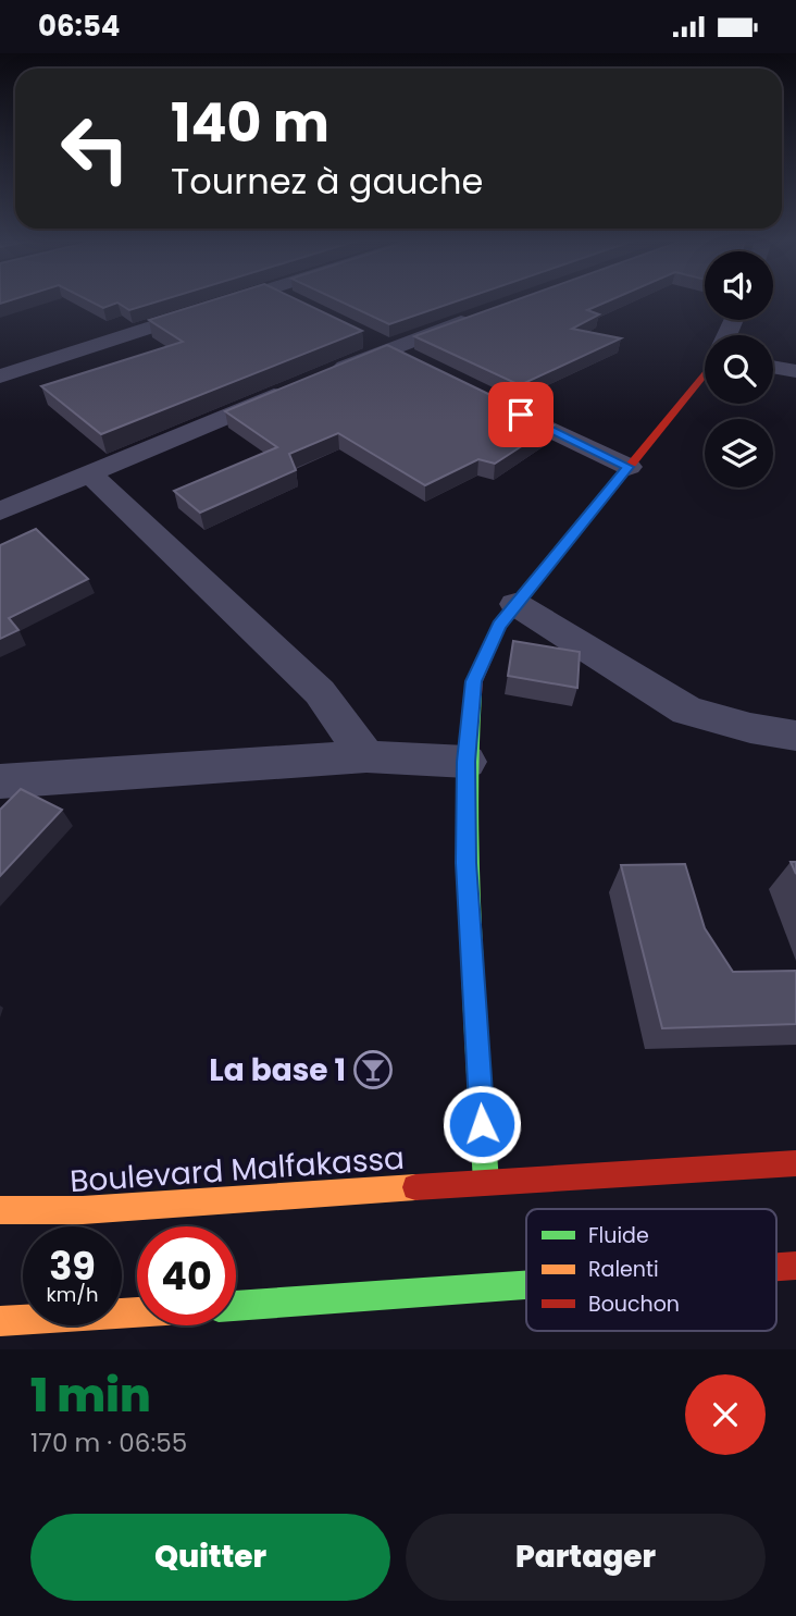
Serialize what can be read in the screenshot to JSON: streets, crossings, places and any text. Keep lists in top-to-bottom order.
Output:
{
  "streets": {
    "street": ["Boulevard Malfakassa"]
  },
  "places": {
    "bar": ["La base 1"]
  },
  "legend": ["Fluide", "Ralenti", "Bouchon"],
  "page": {
    "status": "06:54",
    "turn": ["140 m", "Tournez à gauche"],
    "speed": "39 km/h",
    "limit": "40",
    "heading": ["1 min", "170 m · 06:55"],
    "buttons": ["Quitter", "Partager"]
  }
}
